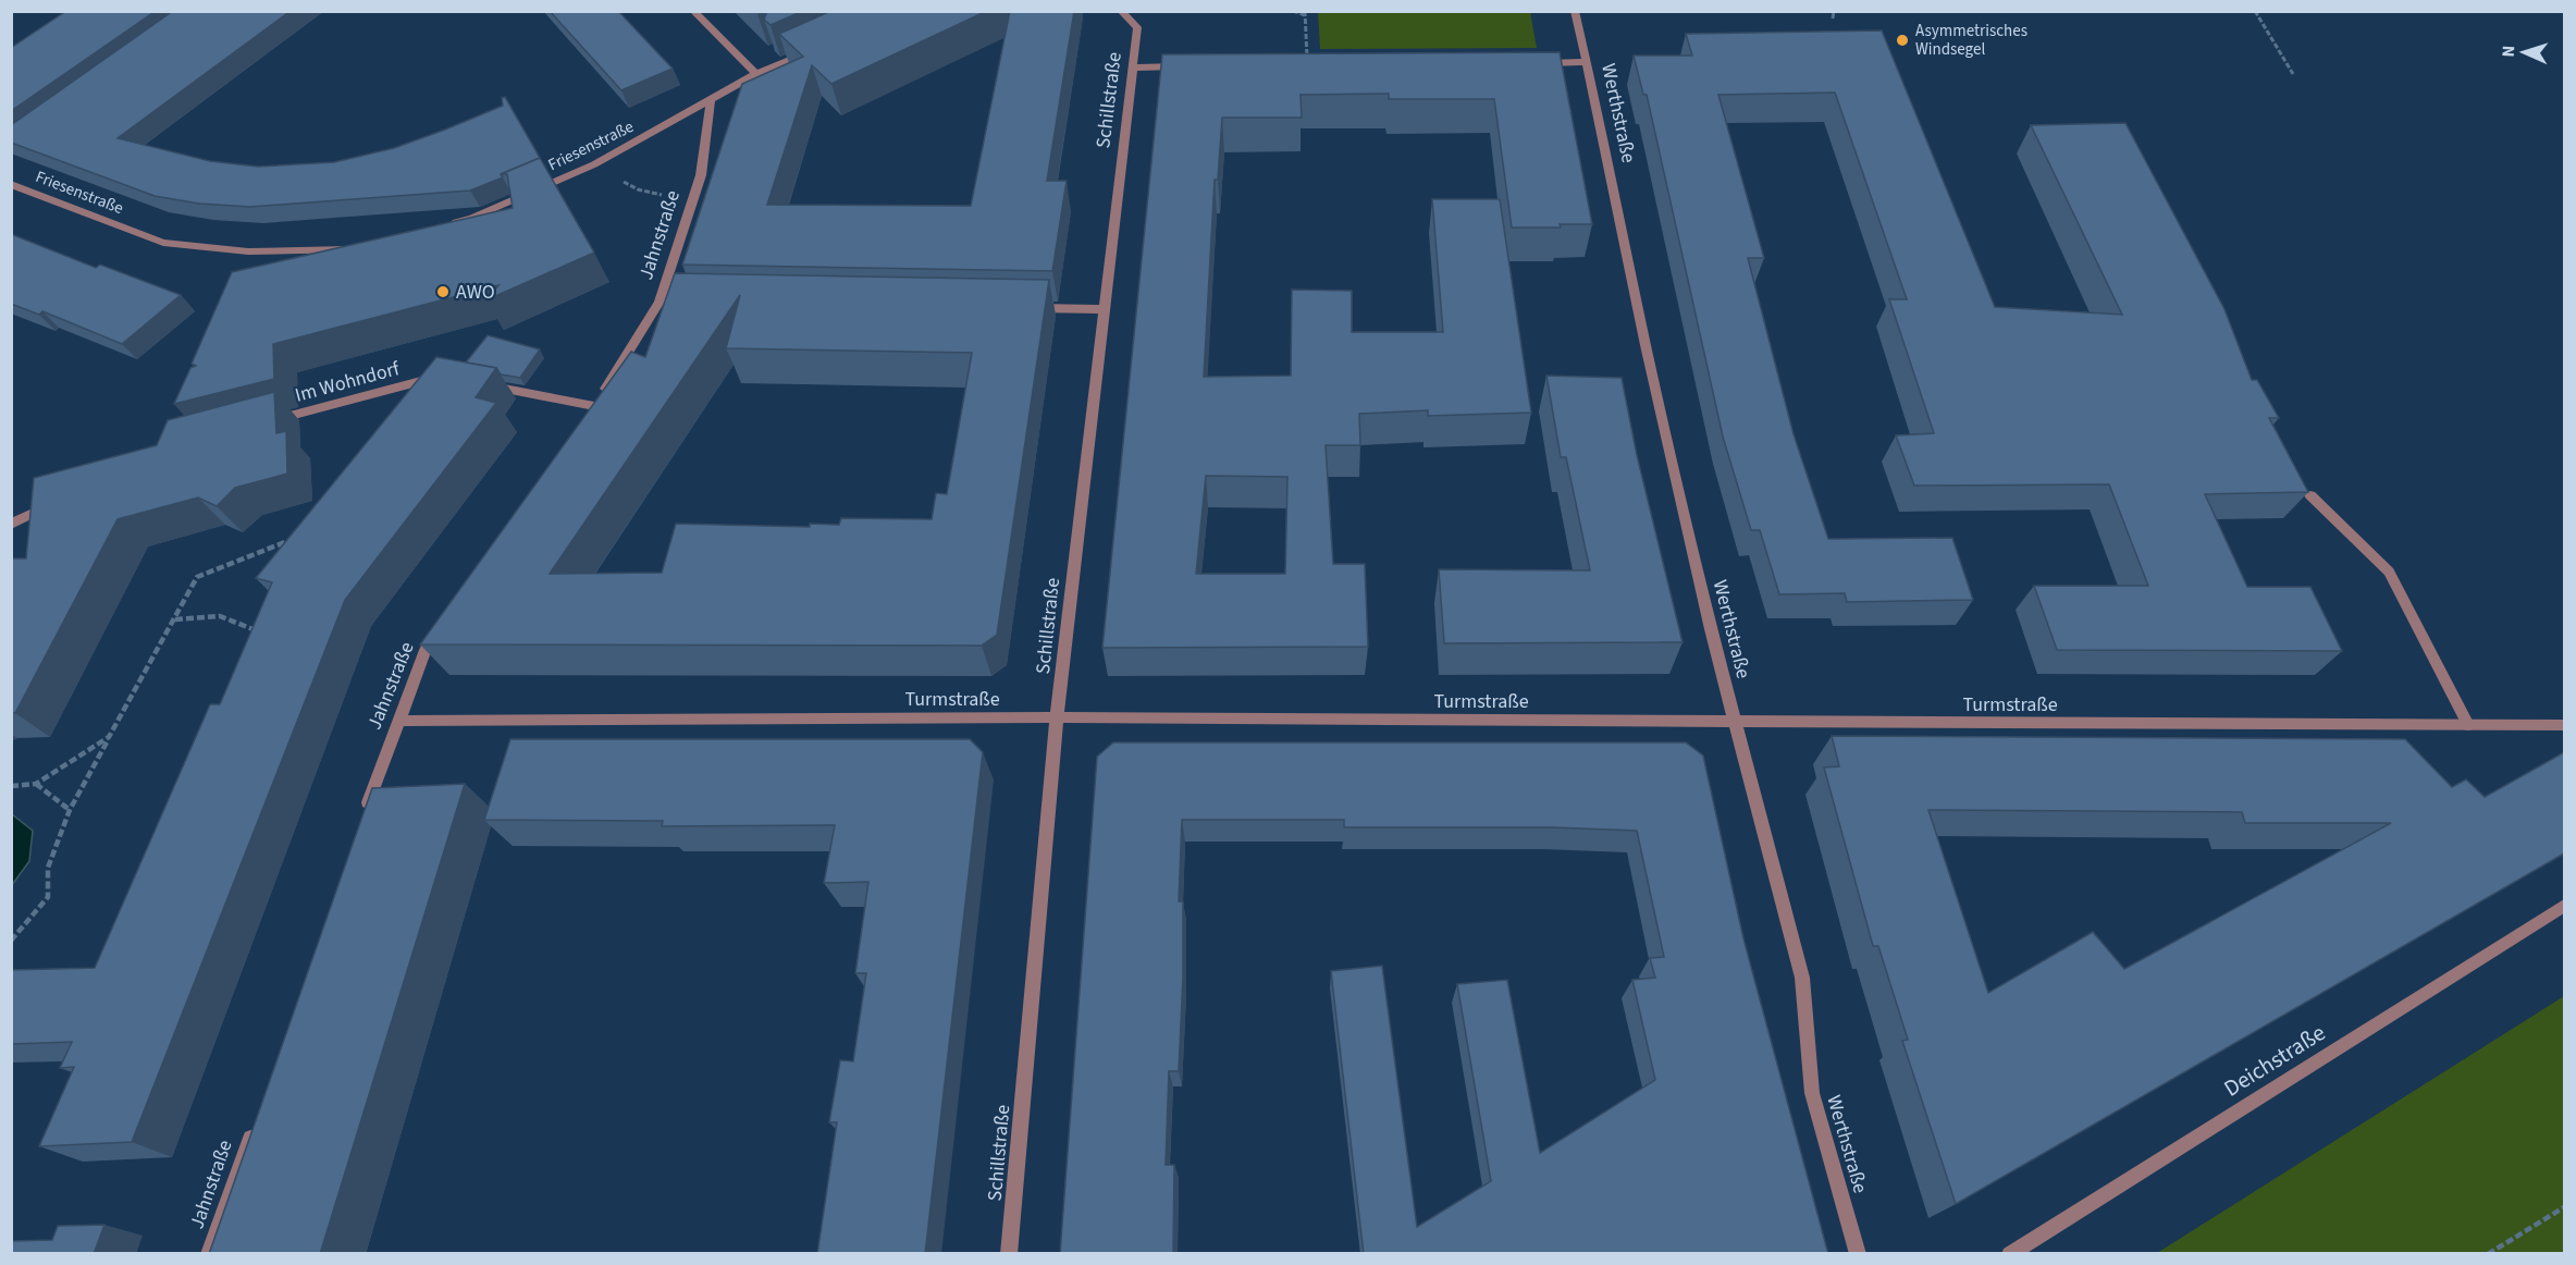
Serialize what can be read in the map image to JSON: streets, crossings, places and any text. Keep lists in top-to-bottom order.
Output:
{
  "streets": {
    "street": [
      "Schillstraße",
      "Werthstraße",
      "Friesenstraße",
      "Jahnstraße",
      "Im Wohndorf",
      "Turmstraße",
      "Deichstraße"
    ]
  },
  "crossings": [
    ["Schillstraße", "Turmstraße"],
    ["Werthstraße", "Turmstraße"],
    ["Friesenstraße", "Jahnstraße"],
    ["Jahnstraße", "Turmstraße"]
  ],
  "places": ["Asymmetrisches Windsegel", "AWO"],
  "north": "left"
}
